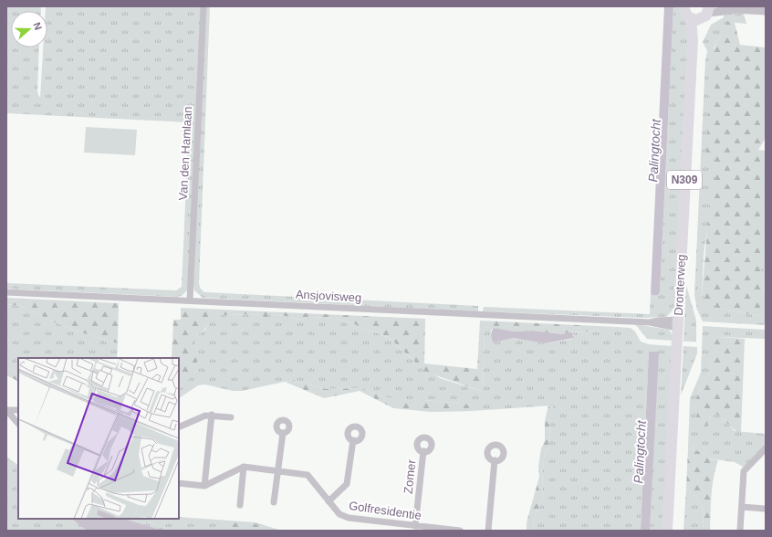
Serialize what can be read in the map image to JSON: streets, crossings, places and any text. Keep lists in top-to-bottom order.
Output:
{
  "streets": {
    "main road": ["N309", "Dronterweg"],
    "street": [
      "Van den Hamlaan",
      "Ansjovisweg",
      "Zomer",
      "Golfresidentie"
    ]
  },
  "crossings": [
    ["Van den Hamlaan", "Ansjovisweg"],
    ["Dronterweg", "Ansjovisweg"],
    ["Zomer", "Golfresidentie"]
  ],
  "water": ["Palingtocht"],
  "north": "right"
}
